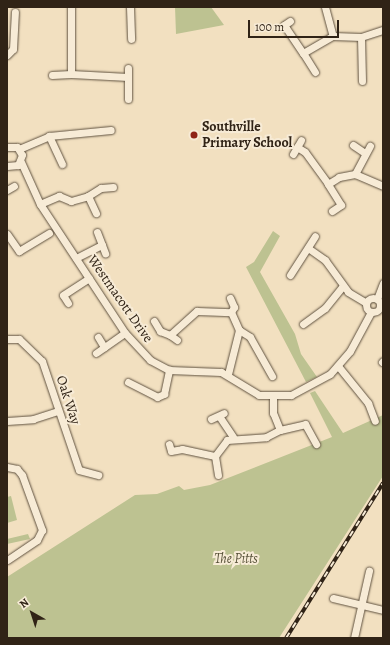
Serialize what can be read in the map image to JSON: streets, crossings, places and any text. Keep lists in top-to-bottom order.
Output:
{
  "streets": {
    "street": ["Westmacott Drive", "Oak Way"]
  },
  "parks": ["The Pitts"],
  "places": ["Southville Primary School"],
  "scale_bar": "100 m",
  "north": "top left"
}
